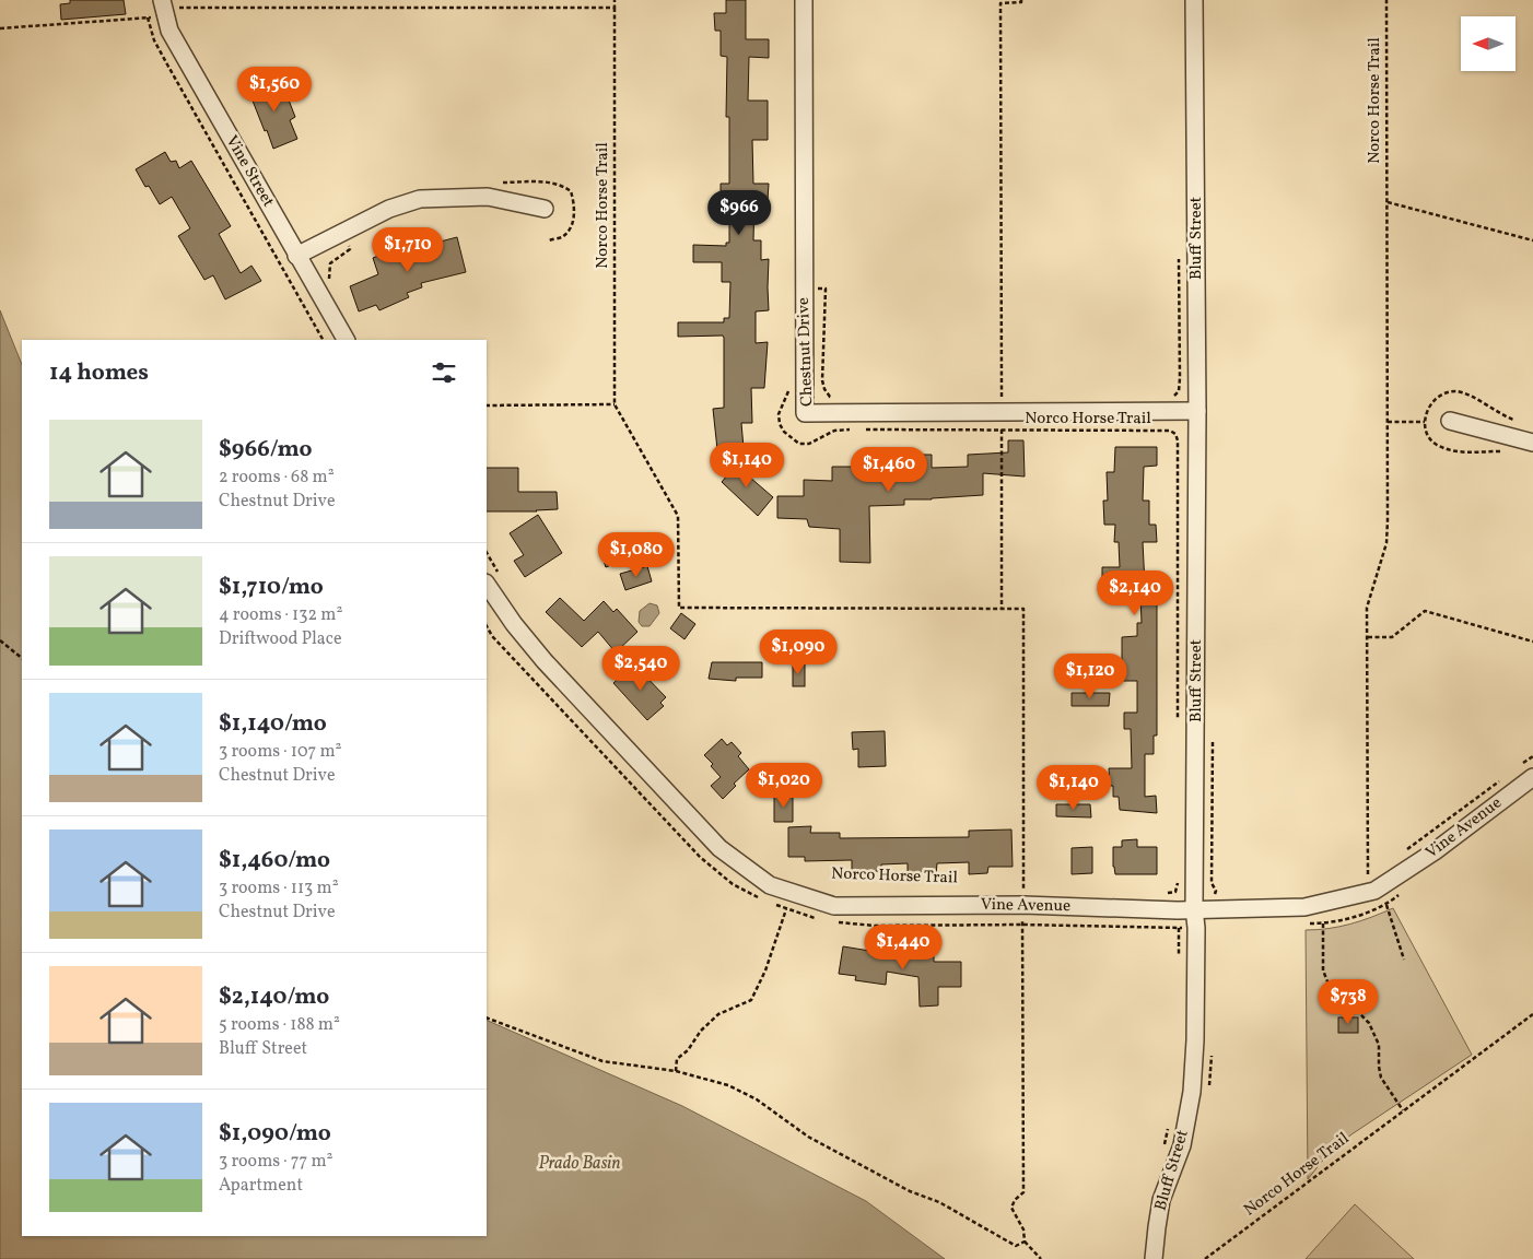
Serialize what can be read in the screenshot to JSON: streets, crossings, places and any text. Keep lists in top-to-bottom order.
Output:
{
  "streets": {
    "street": [
      "Vine Street",
      "Bluff Street",
      "Chestnut Drive",
      "Vine Avenue"
    ],
    "path": ["Norco Horse Trail"]
  },
  "crossings": [
    ["Norco Horse Trail", "Chestnut Drive"],
    ["Norco Horse Trail", "Vine Avenue"],
    ["Bluff Street", "Chestnut Drive"],
    ["Bluff Street", "Vine Avenue"]
  ],
  "water": ["Prado Basin"],
  "north": "left",
  "page": {
    "price": [
      "$1,560",
      "$966",
      "$1,710",
      "$1,140",
      "$1,460",
      "$1,080",
      "$2,140",
      "$1,090",
      "$2,540",
      "$1,120",
      "$1,020",
      "$1,140",
      "$1,440",
      "$738"
    ],
    "heading": "14 homes",
    "list": [
      {
        "name": "$966/mo",
        "note": "2 rooms · 68 m² · Chestnut Drive"
      },
      {
        "name": "$1,710/mo",
        "note": "4 rooms · 132 m² · Driftwood Place"
      },
      {
        "name": "$1,140/mo",
        "note": "3 rooms · 107 m² · Chestnut Drive"
      },
      {
        "name": "$1,460/mo",
        "note": "3 rooms · 113 m² · Chestnut Drive"
      },
      {
        "name": "$2,140/mo",
        "note": "5 rooms · 188 m² · Bluff Street"
      },
      {
        "name": "$1,090/mo",
        "note": "3 rooms · 77 m² · Apartment"
      }
    ]
  }
}
